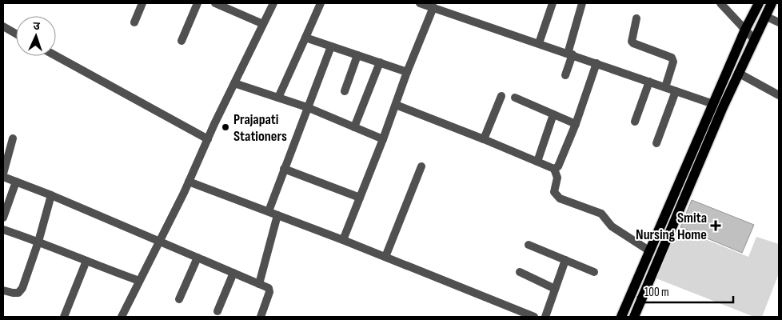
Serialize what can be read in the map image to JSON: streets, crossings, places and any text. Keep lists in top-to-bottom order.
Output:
{
  "places": {
    "other": ["Prajapati Stationers"],
    "health": ["Smita Nursing Home"]
  },
  "scale_bar": "100 m",
  "north": "top"
}
